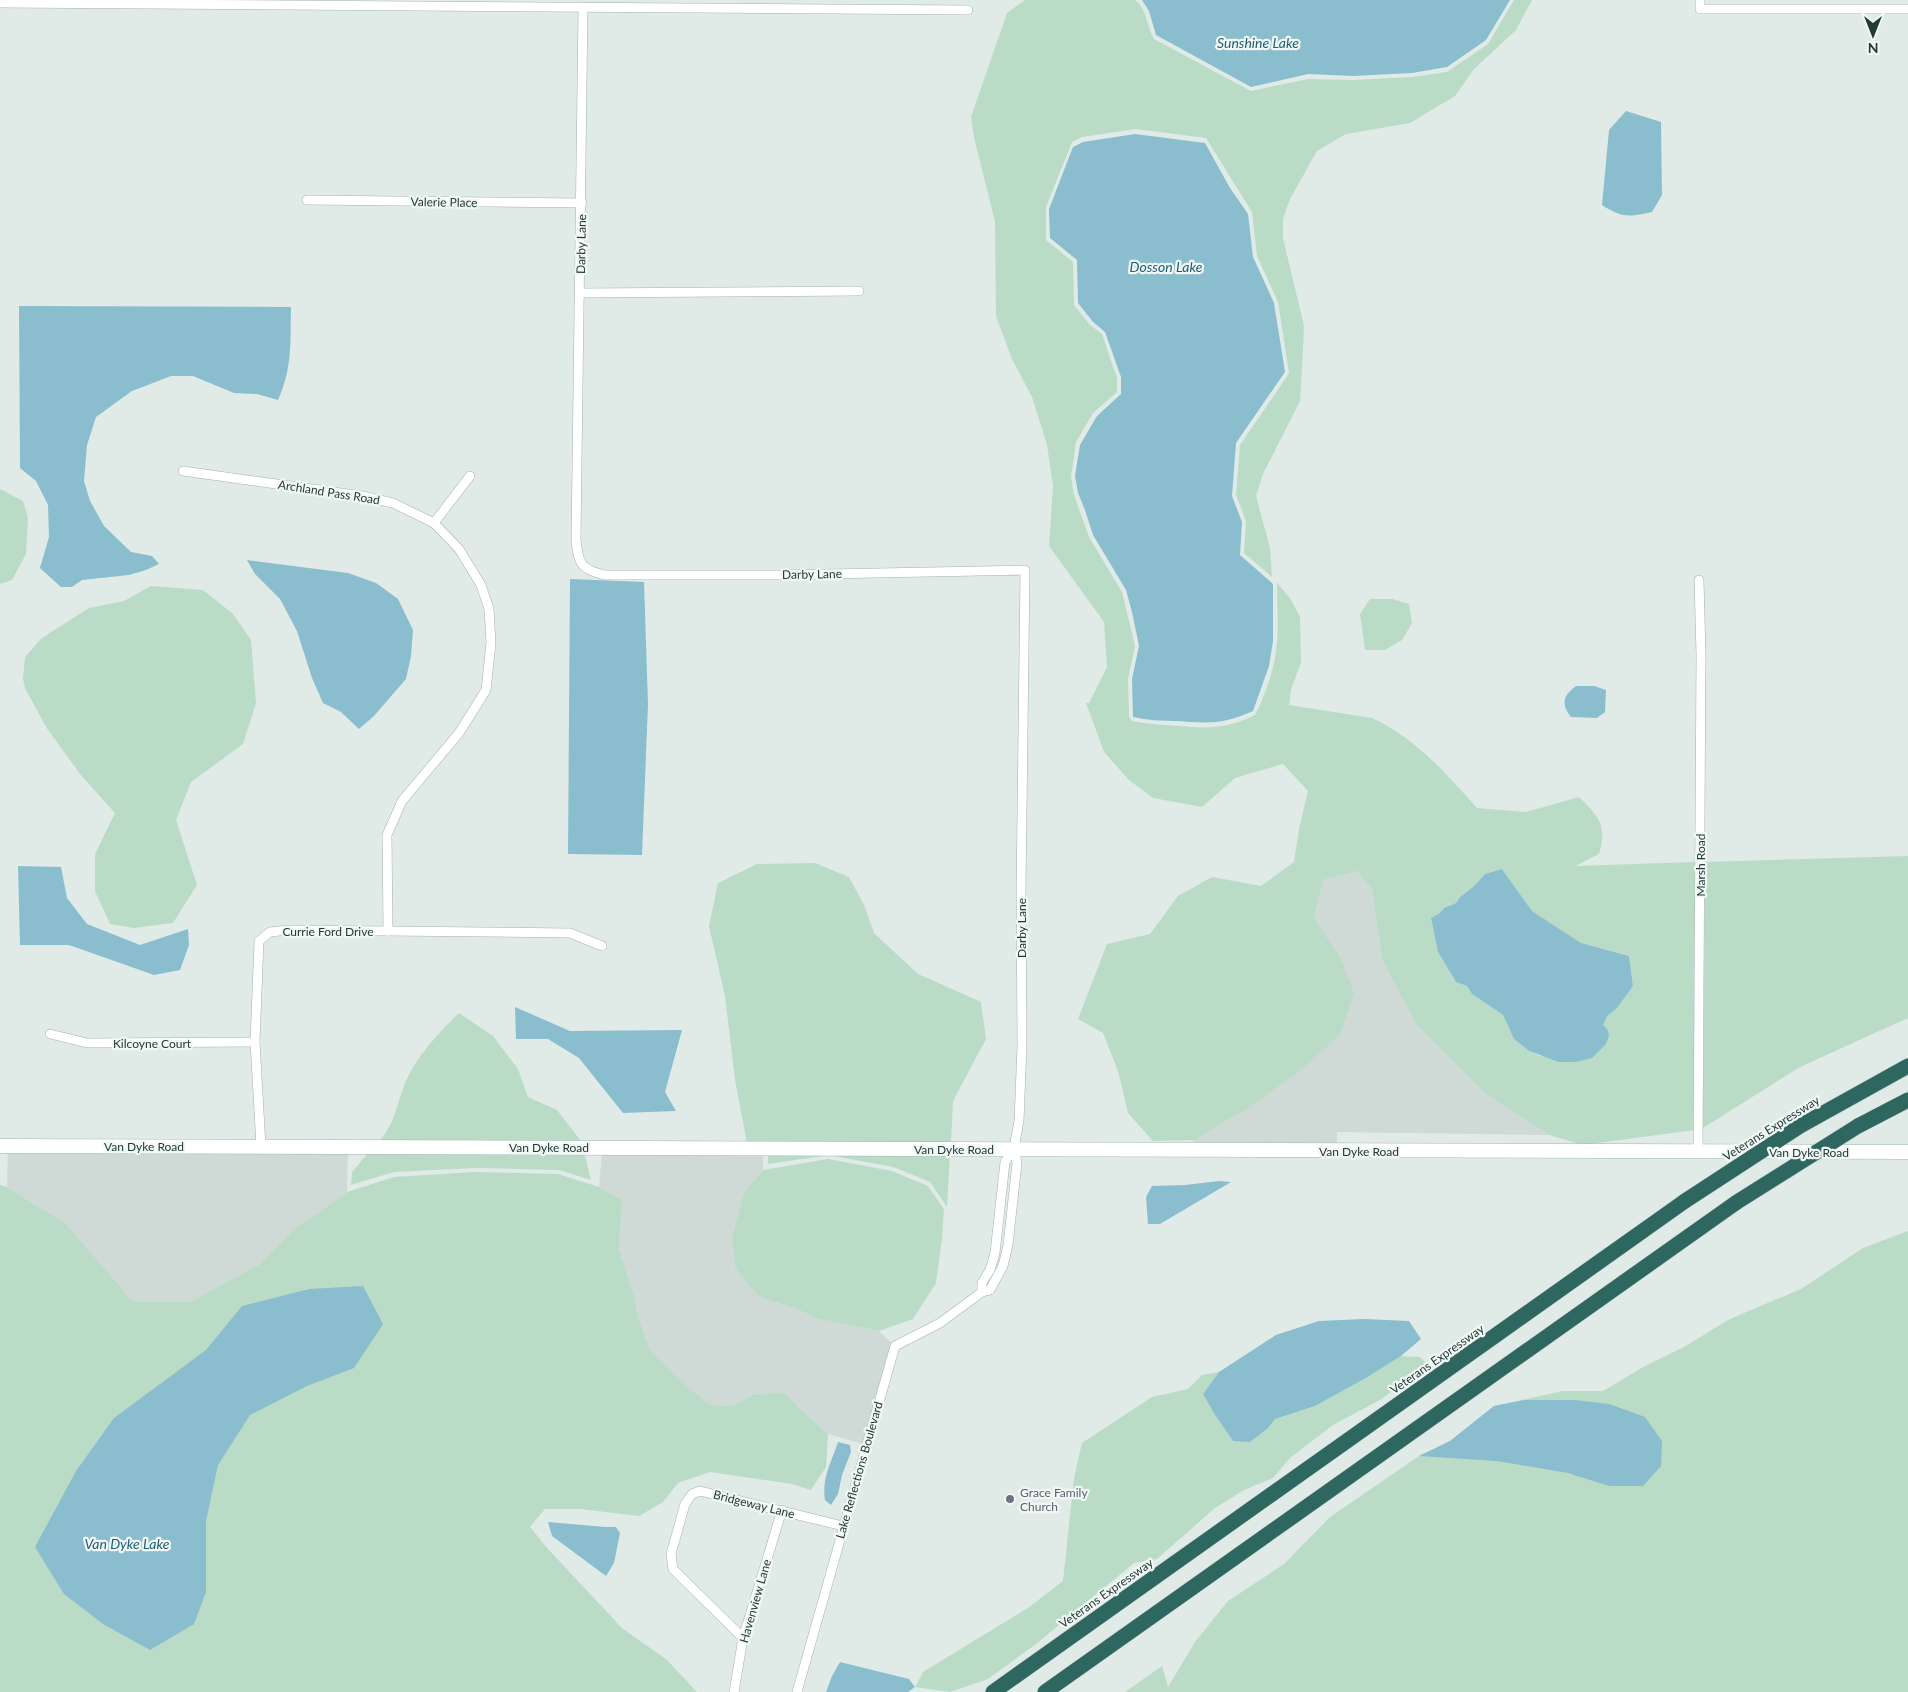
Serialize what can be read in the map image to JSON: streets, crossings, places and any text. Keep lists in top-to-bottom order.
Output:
{
  "streets": {
    "highway": ["Veterans Expressway"],
    "main road": ["Van Dyke Road"],
    "street": [
      "Valerie Place",
      "Darby Lane",
      "Archland Pass Road",
      "Marsh Road",
      "Currie Ford Drive",
      "Kilcoyne Court",
      "Lake Reflections Boulevard",
      "Bridgeway Lane",
      "Havenview Lane"
    ]
  },
  "crossings": [
    ["Valerie Place", "Darby Lane"],
    ["Darby Lane", "Van Dyke Road"],
    ["Darby Lane", "Lake Reflections Boulevard"],
    ["Archland Pass Road", "Currie Ford Drive"],
    ["Marsh Road", "Van Dyke Road"],
    ["Currie Ford Drive", "Kilcoyne Court"],
    ["Currie Ford Drive", "Van Dyke Road"],
    ["Van Dyke Road", "Lake Reflections Boulevard"],
    ["Lake Reflections Boulevard", "Bridgeway Lane"],
    ["Bridgeway Lane", "Havenview Lane"]
  ],
  "water": ["Sunshine Lake", "Dosson Lake", "Van Dyke Lake"],
  "places": ["Grace Family Church"],
  "north": "bottom"
}
